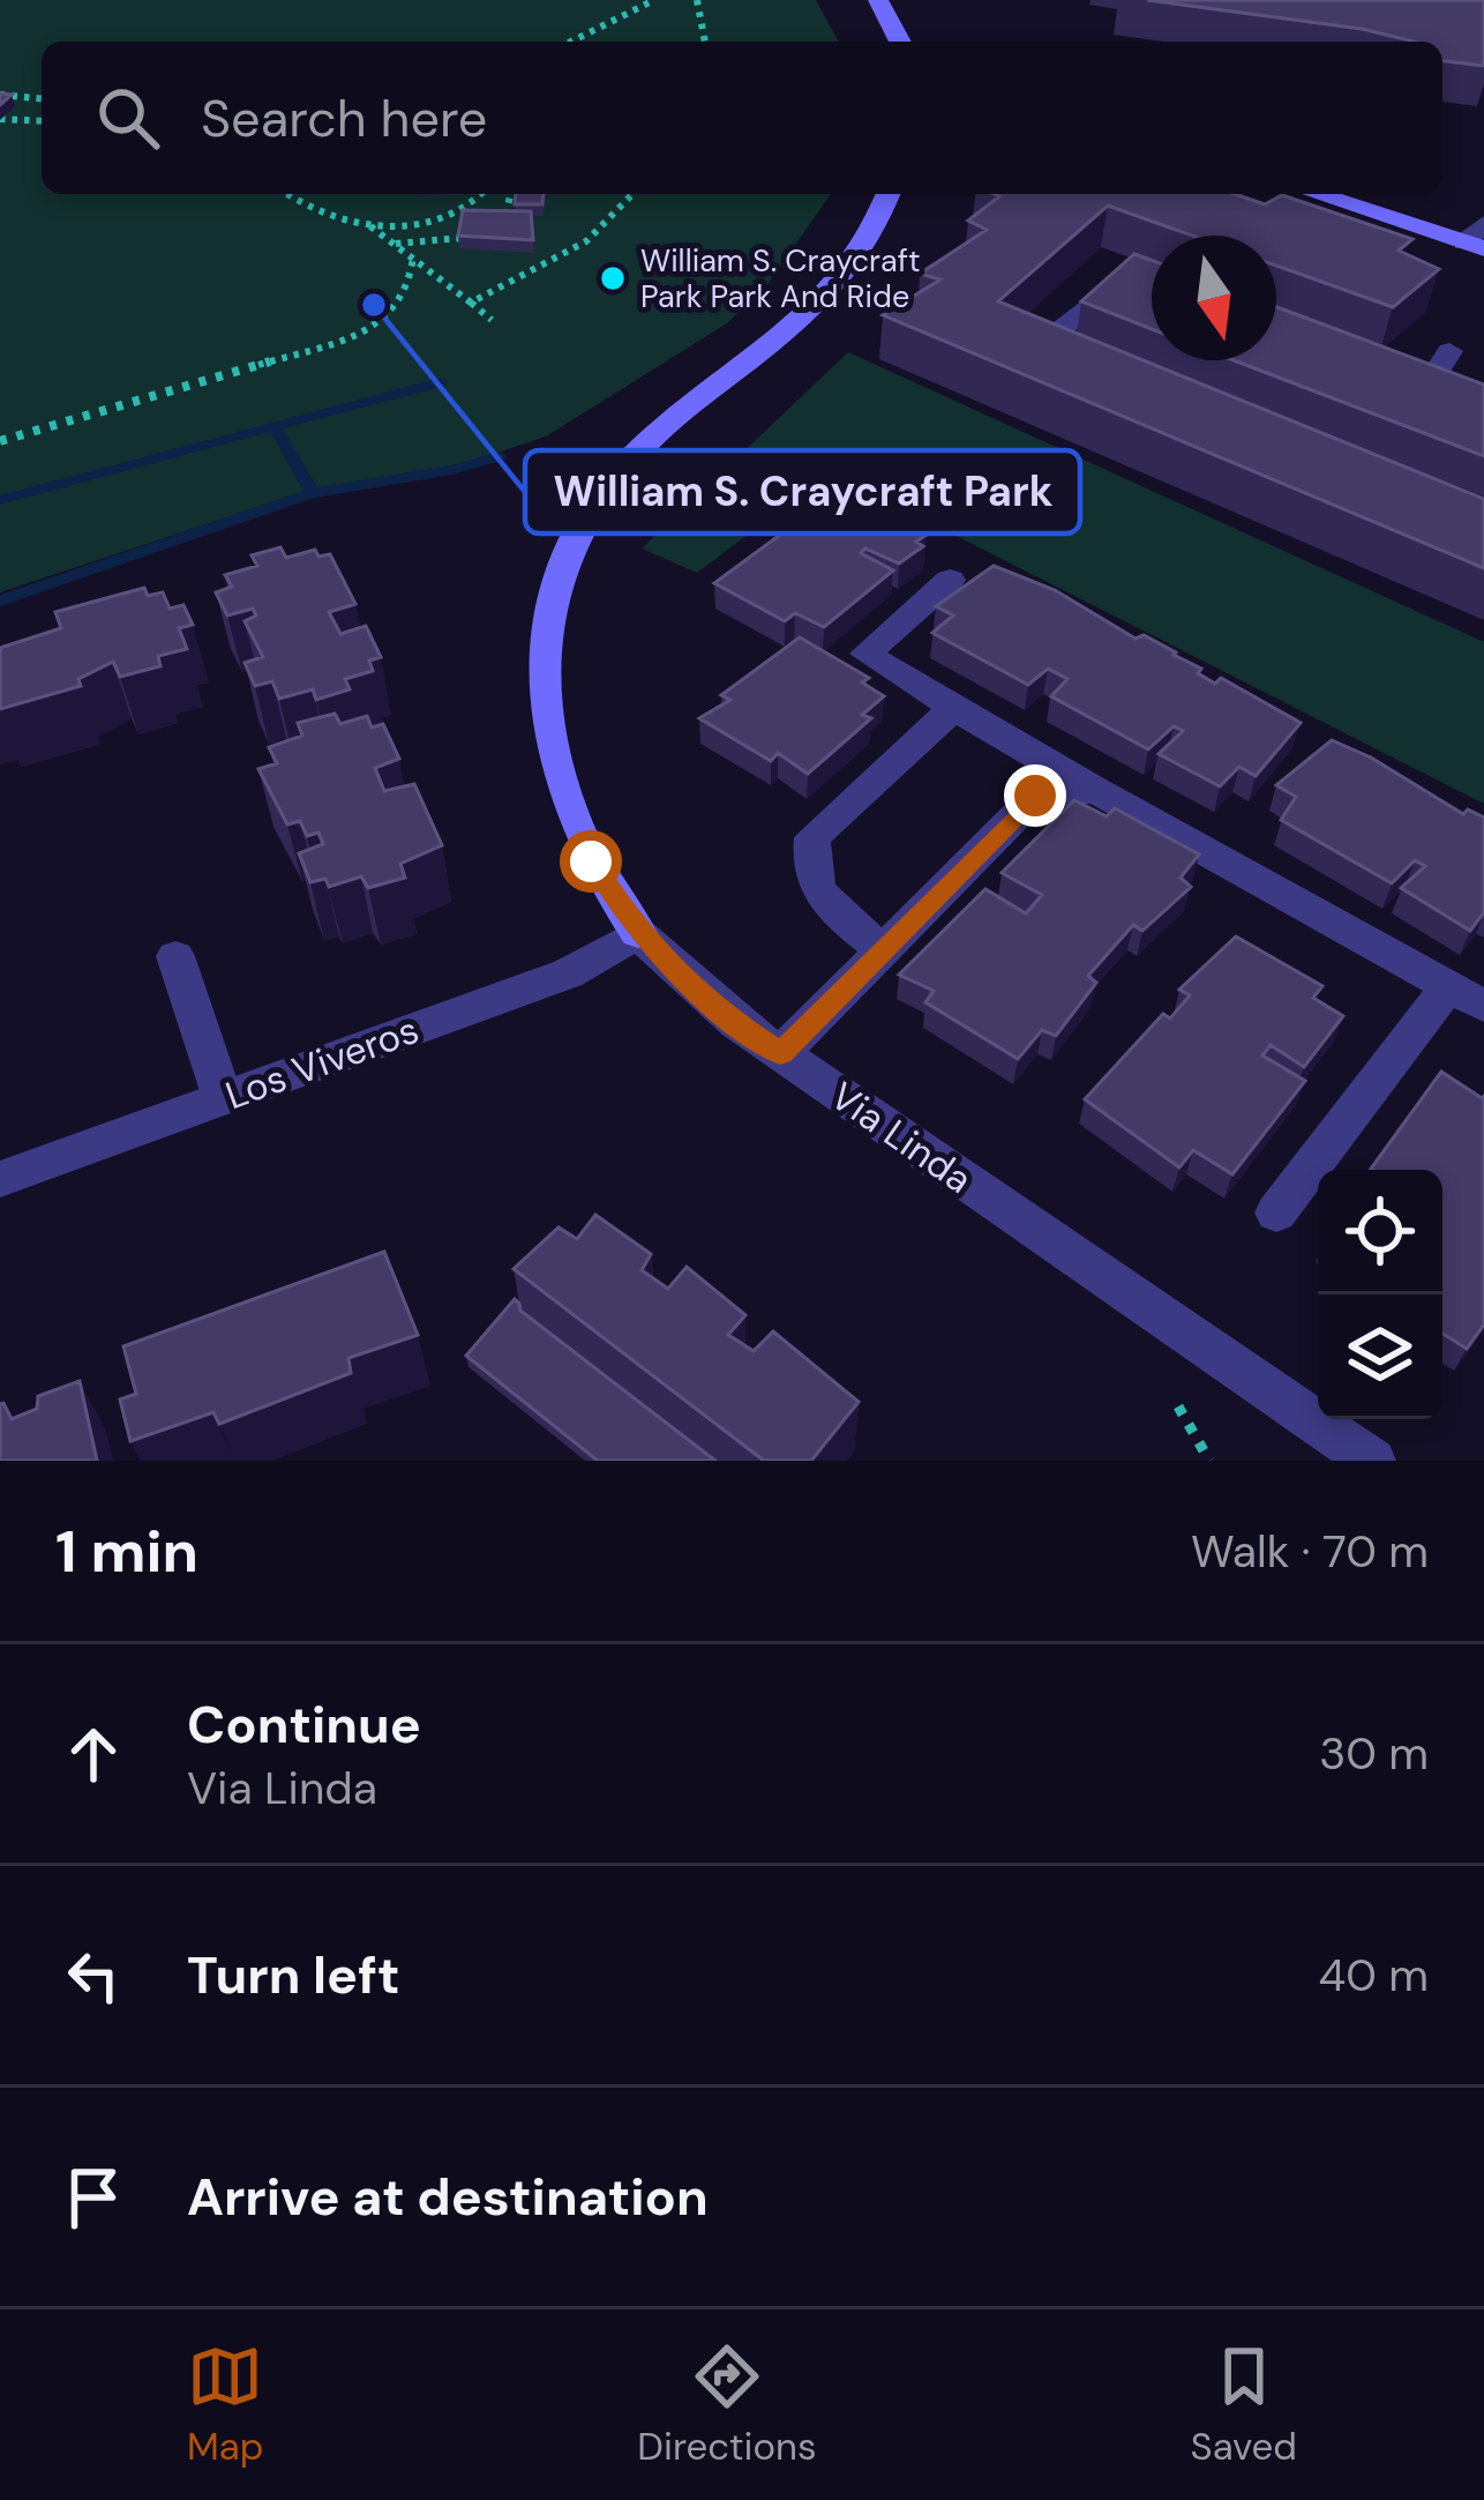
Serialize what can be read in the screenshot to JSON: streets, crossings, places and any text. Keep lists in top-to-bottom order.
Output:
{
  "streets": {
    "street": ["Los Viveros", "Via Linda"]
  },
  "crossings": [
    ["Los Viveros", "Via Linda"]
  ],
  "places": ["William S. Craycraft Park Park And Ride", "William S. Craycraft Park"],
  "north": "bottom",
  "page": {
    "search": "Search here",
    "heading": ["1 min", "Walk · 70 m"],
    "list": [
      ["Continue", "Via Linda", "30 m"],
      ["Turn left", "40 m"],
      "Arrive at destination"
    ],
    "nav": ["Map", "Directions", "Saved"]
  }
}
